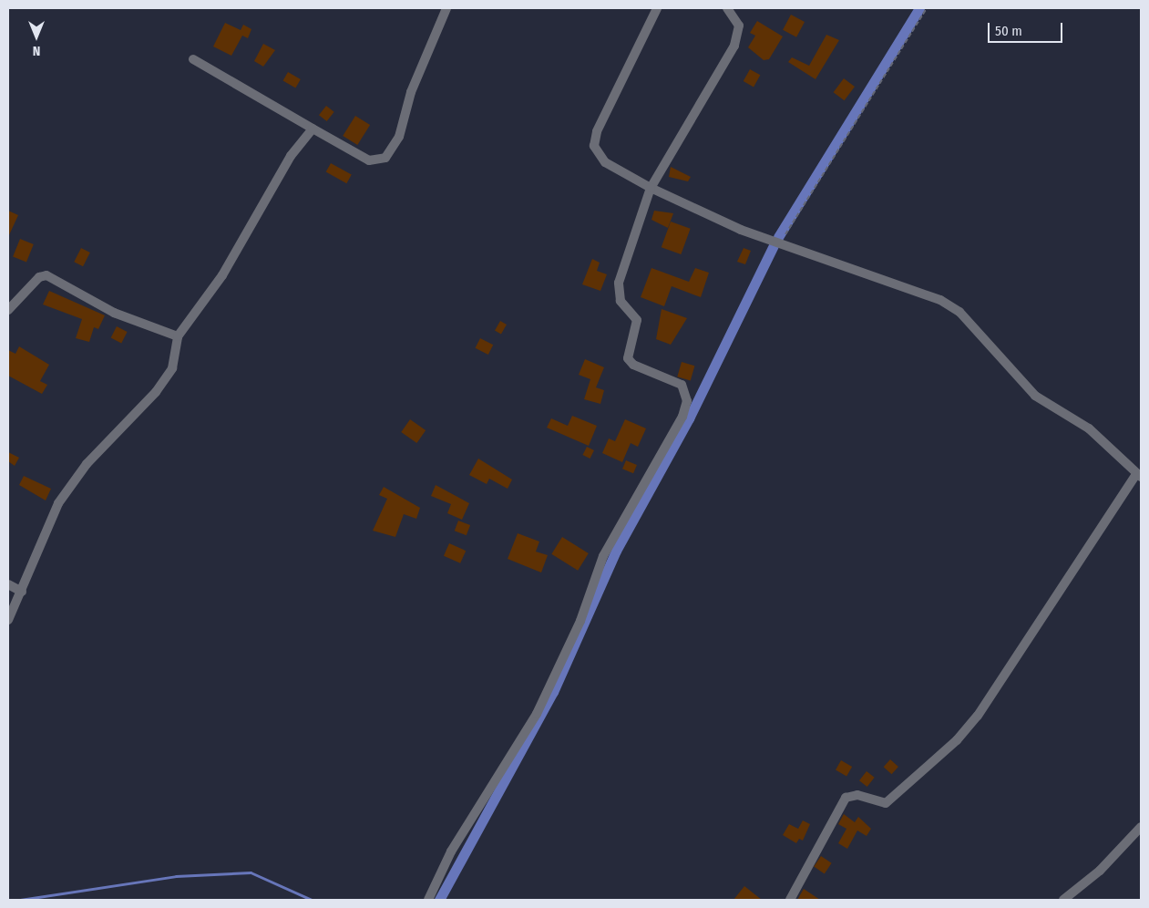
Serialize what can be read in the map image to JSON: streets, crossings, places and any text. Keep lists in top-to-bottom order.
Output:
{
  "scale_bar": "50 m",
  "north": "bottom"
}
